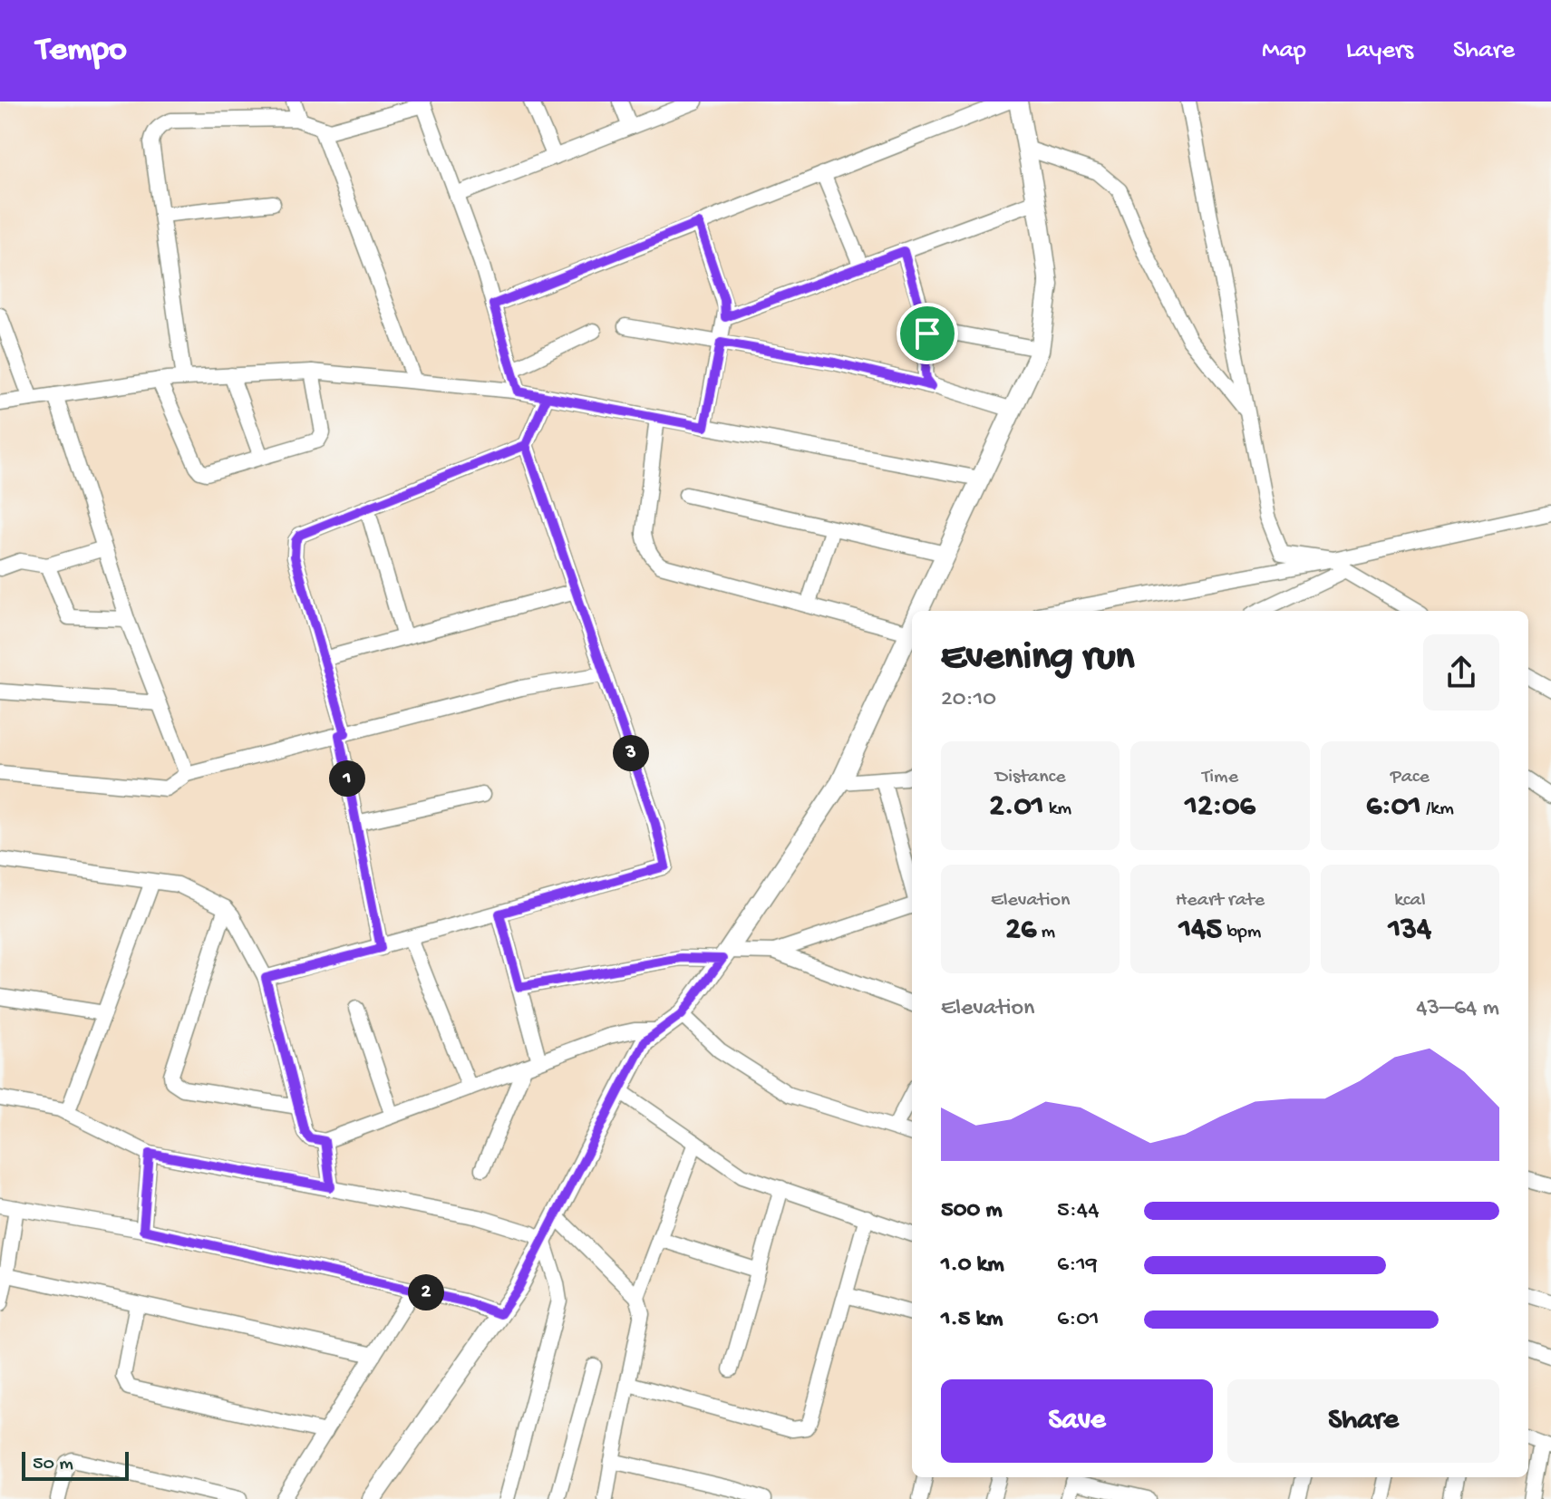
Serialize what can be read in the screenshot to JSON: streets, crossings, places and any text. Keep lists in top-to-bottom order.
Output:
{
  "scale_bar": "50 m",
  "page": {
    "header": "Tempo",
    "nav": ["Map", "Layers", "Share"],
    "heading": ["Evening run", "20:10"],
    "stats": [
      ["Distance", "2.01 km"],
      ["Time", "12:06"],
      ["Pace", "6:01 /km"],
      ["Elevation", "26 m"],
      ["Heart rate", "145 bpm"],
      ["kcal", "134"]
    ],
    "pins": ["3", "1", "2"],
    "chart": ["Elevation", "43–64 m"],
    "list": [
      {
        "name": "500 m",
        "note": "5:44"
      },
      {
        "name": "1.0 km",
        "note": "6:19"
      },
      {
        "name": "1.5 km",
        "note": "6:01"
      }
    ],
    "buttons": ["Save", "Share"],
    "scale": "50 m"
  }
}
